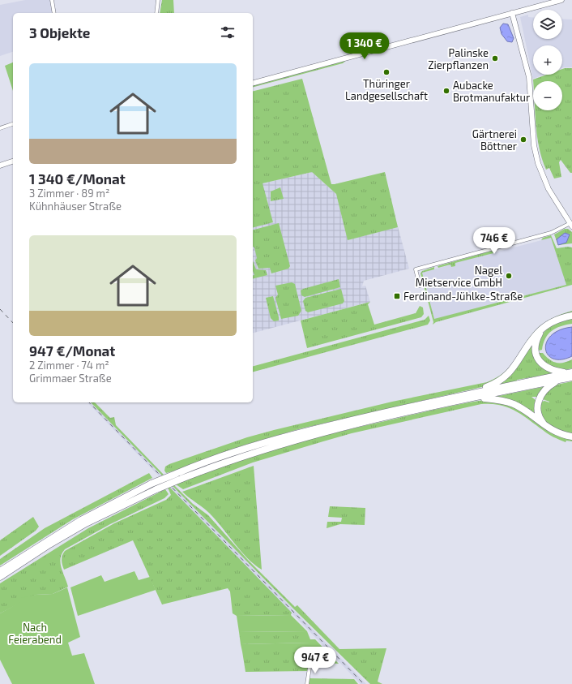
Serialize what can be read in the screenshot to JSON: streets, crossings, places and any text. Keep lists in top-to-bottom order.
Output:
{
  "parks": ["Nach Feierabend"],
  "places": {
    "other": [
      "Palinske Zierpflanzen",
      "Thüringer Landgesellschaft",
      "Aubacke Brotmanufaktur",
      "Gärtnerei Böttner",
      "Nagel Mietservice GmbH"
    ],
    "transit": ["Ferdinand-Jühlke-Straße"]
  },
  "page": {
    "map_buttons": ["+", "−"],
    "heading": "3 Objekte",
    "price": ["1 340 €", "746 €", "947 €"],
    "list": [
      {
        "name": "1 340 €/Monat",
        "note": "3 Zimmer · 89 m² · Kühnhäuser Straße"
      },
      {
        "name": "947 €/Monat",
        "note": "2 Zimmer · 74 m² · Grimmaer Straße"
      }
    ]
  }
}
